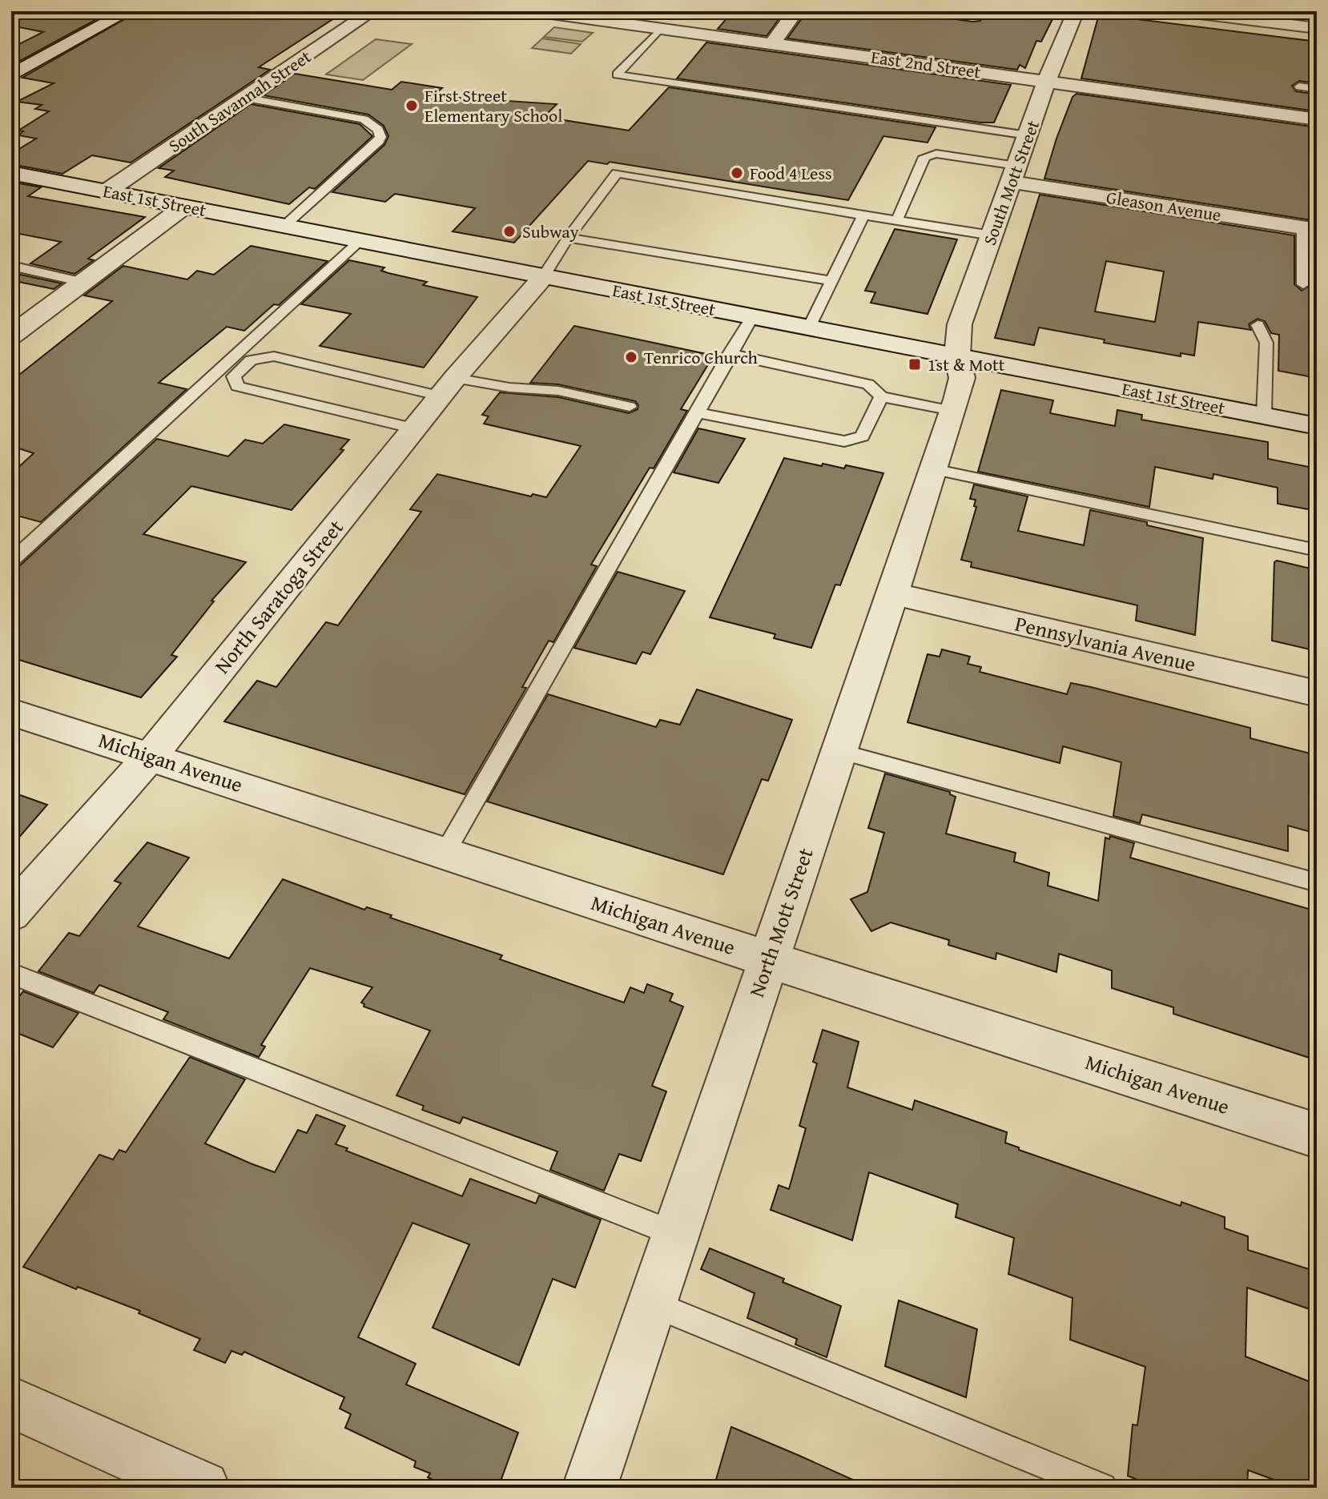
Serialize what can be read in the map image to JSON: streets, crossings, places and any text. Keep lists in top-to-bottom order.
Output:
{
  "streets": {
    "street": [
      "East 2nd Street",
      "South Savannah Street",
      "South Mott Street",
      "East 1st Street",
      "Gleason Avenue",
      "North Saratoga Street",
      "Pennsylvania Avenue",
      "Michigan Avenue",
      "North Mott Street"
    ]
  },
  "crossings": [
    ["East 2nd Street", "South Mott Street"],
    ["South Savannah Street", "East 1st Street"],
    ["South Mott Street", "East 1st Street"],
    ["South Mott Street", "Gleason Avenue"],
    ["South Mott Street", "North Mott Street"],
    ["East 1st Street", "North Saratoga Street"],
    ["East 1st Street", "North Mott Street"],
    ["North Saratoga Street", "Michigan Avenue"],
    ["Pennsylvania Avenue", "North Mott Street"],
    ["Michigan Avenue", "North Mott Street"]
  ],
  "places": {
    "other": [
      "First Street Elementary School",
      "Food 4 Less",
      "Subway",
      "Tenrico Church"
    ],
    "transit": ["1st & Mott"]
  }
}
